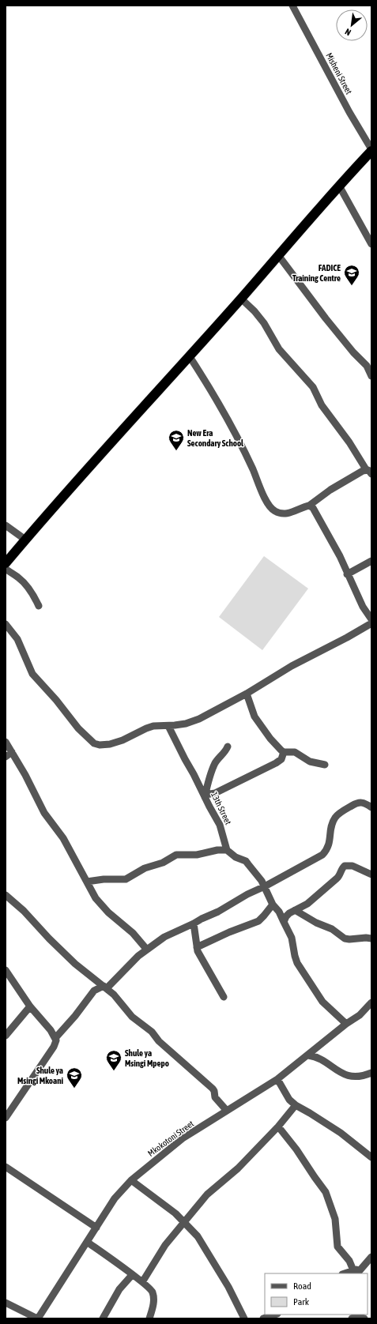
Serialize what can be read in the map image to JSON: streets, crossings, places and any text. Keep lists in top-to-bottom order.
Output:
{
  "streets": {
    "street": ["Misheni Street", "13th Street", "Mkokotoni Street"]
  },
  "places": {
    "school or university": [
      "FADICE Training Centre",
      "New Era Secondary School",
      "Shule ya Msingi Mpepo",
      "Shule ya Msingi Mkoani"
    ]
  },
  "legend": ["Road", "Park"],
  "north": "bottom left"
}
